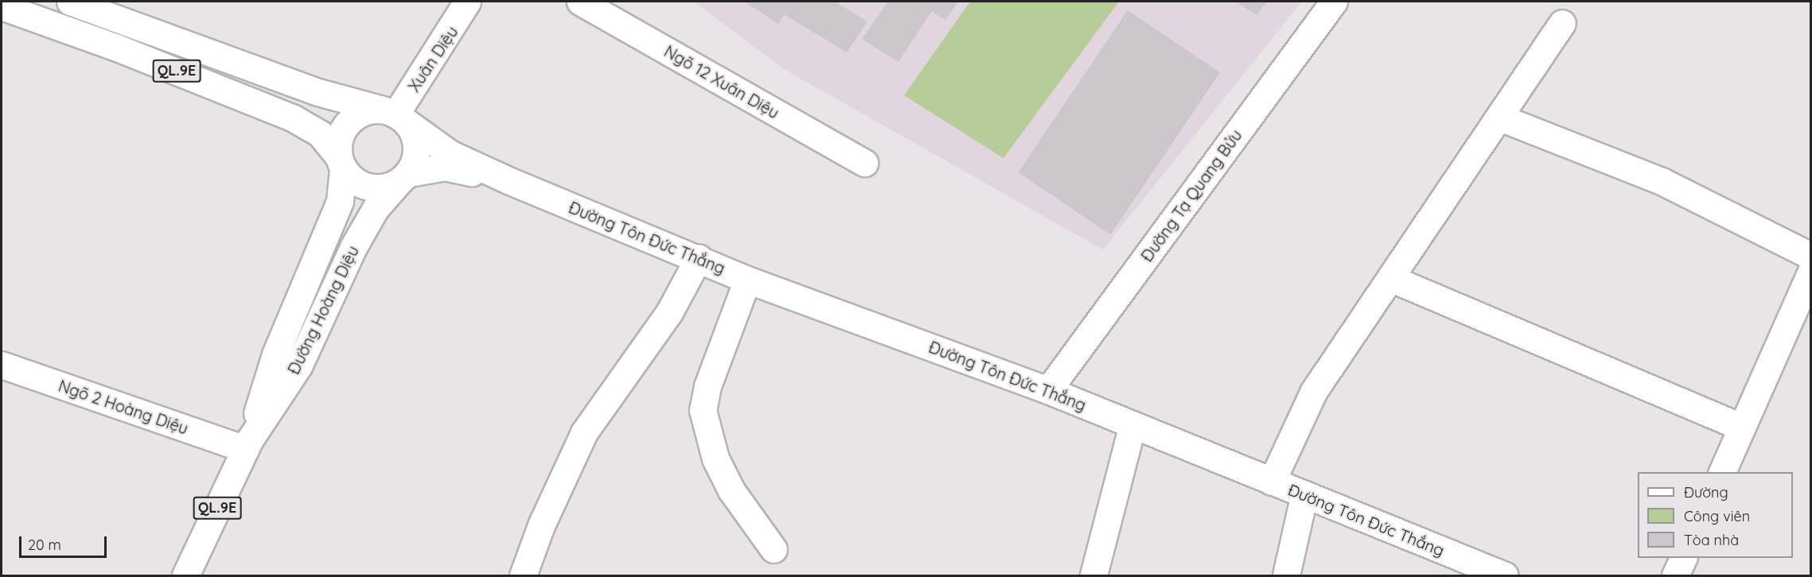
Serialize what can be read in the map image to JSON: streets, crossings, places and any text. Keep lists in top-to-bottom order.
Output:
{
  "streets": {
    "street": [
      "Xuân Diệu",
      "QL.9E",
      "Ngõ 12 Xuân Diệu",
      "Đường Tạ Quang Bửu",
      "Đường Tôn Đức Thắng",
      "Đường Hoàng Diệu",
      "Ngõ 2 Hoàng Diệu"
    ]
  },
  "crossings": [
    ["Xuân Diệu", "QL.9E"],
    ["Xuân Diệu", "Đường Hoàng Diệu"],
    ["QL.9E", "Đường Hoàng Diệu"],
    ["Đường Tạ Quang Bửu", "Đường Tôn Đức Thắng"],
    ["Đường Hoàng Diệu", "Ngõ 2 Hoàng Diệu"]
  ],
  "legend": ["Đường", "Công viên", "Tòa nhà"],
  "scale_bar": "20 m"
}
